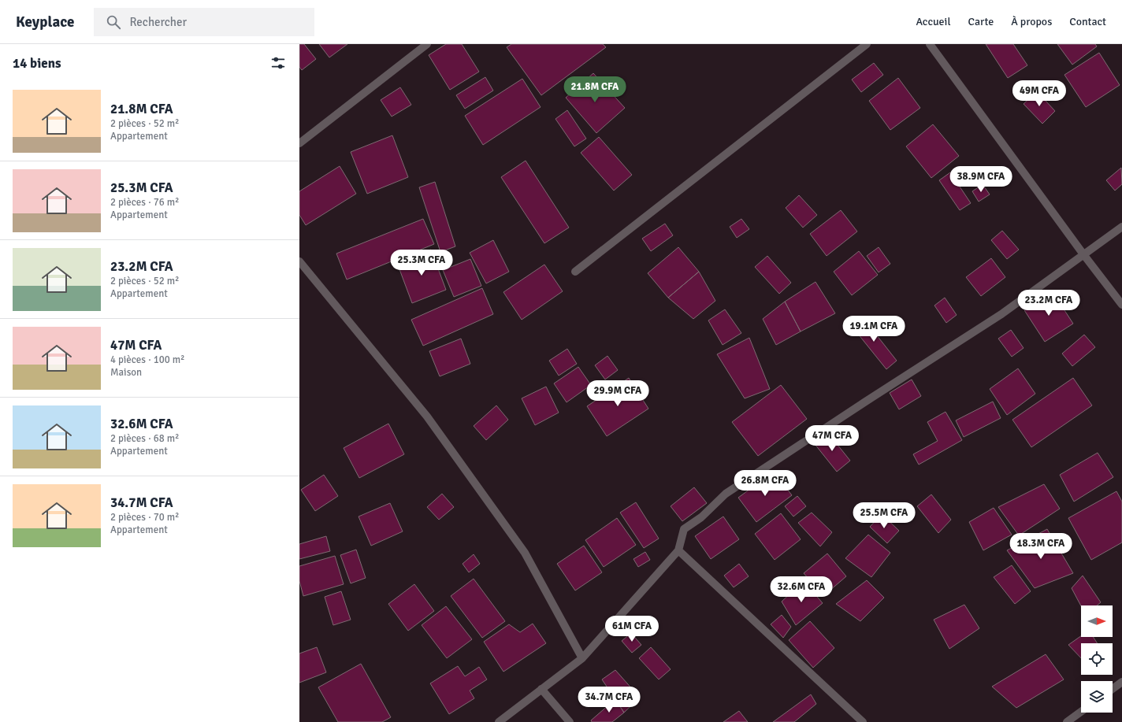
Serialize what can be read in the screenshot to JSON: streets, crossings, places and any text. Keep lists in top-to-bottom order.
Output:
{
  "north": "right",
  "page": {
    "header": "Keyplace",
    "search": "Rechercher",
    "nav": [
      "Accueil",
      "Carte",
      "À propos",
      "Contact"
    ],
    "heading": "14 biens",
    "price": [
      "21.8M CFA",
      "49M CFA",
      "38.9M CFA",
      "25.3M CFA",
      "23.2M CFA",
      "19.1M CFA",
      "29.9M CFA",
      "47M CFA",
      "26.8M CFA",
      "25.5M CFA",
      "18.3M CFA",
      "32.6M CFA",
      "61M CFA",
      "34.7M CFA"
    ],
    "list": [
      {
        "name": "21.8M CFA",
        "note": "2 pièces · 52 m² · Appartement"
      },
      {
        "name": "25.3M CFA",
        "note": "2 pièces · 76 m² · Appartement"
      },
      {
        "name": "23.2M CFA",
        "note": "2 pièces · 52 m² · Appartement"
      },
      {
        "name": "47M CFA",
        "note": "4 pièces · 100 m² · Maison"
      },
      {
        "name": "32.6M CFA",
        "note": "2 pièces · 68 m² · Appartement"
      },
      {
        "name": "34.7M CFA",
        "note": "2 pièces · 70 m² · Appartement"
      }
    ]
  }
}
